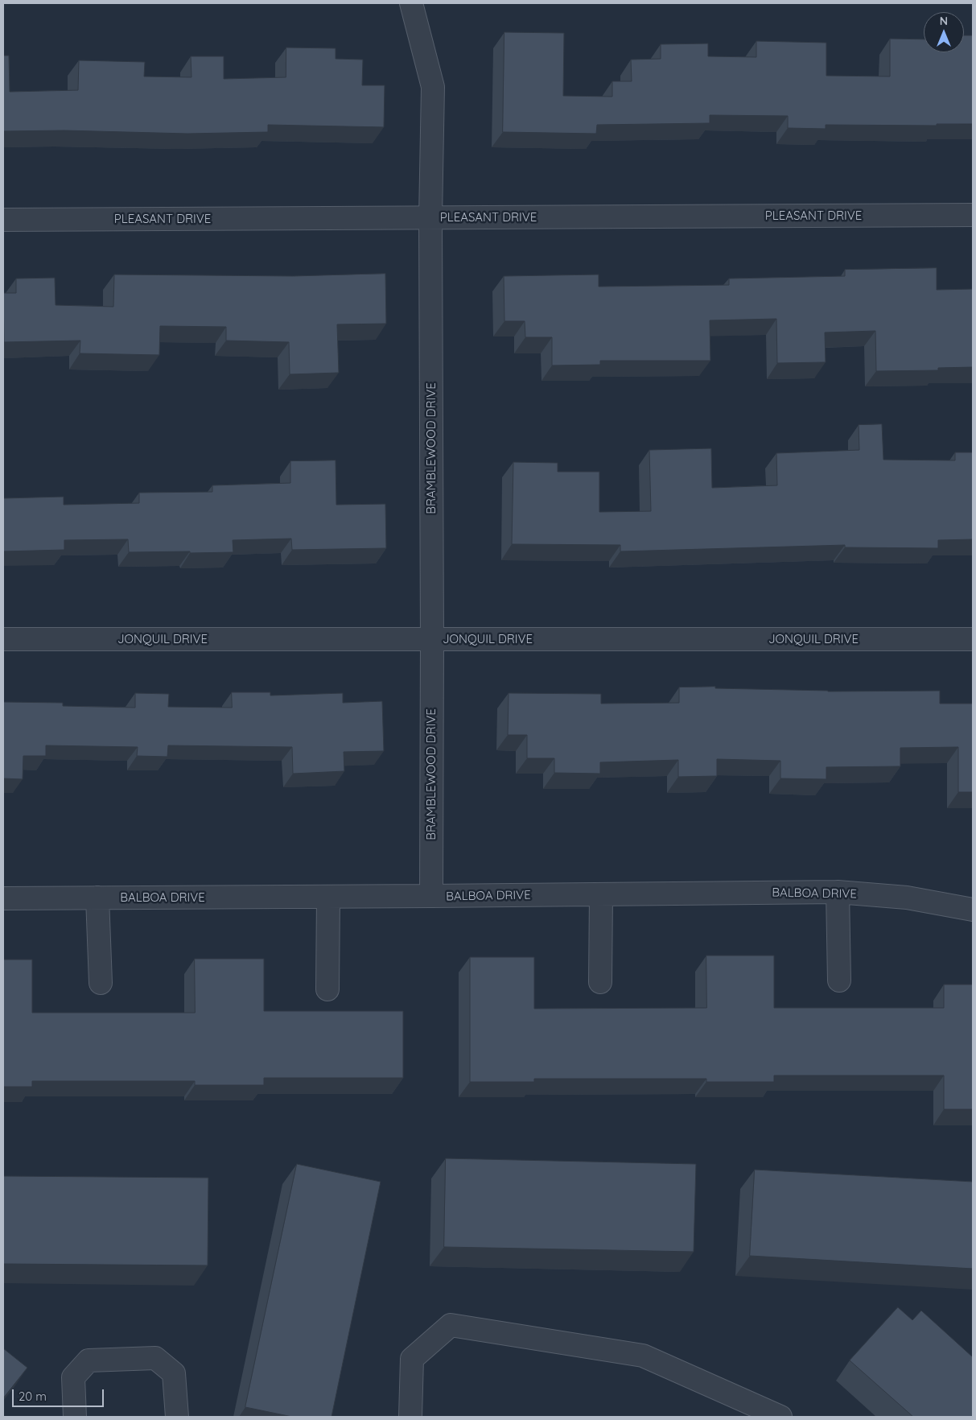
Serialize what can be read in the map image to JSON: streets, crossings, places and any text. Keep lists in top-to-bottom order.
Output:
{
  "streets": {
    "street": [
      "PLEASANT DRIVE",
      "BRAMBLEWOOD DRIVE",
      "JONQUIL DRIVE",
      "BALBOA DRIVE"
    ]
  },
  "crossings": [
    ["PLEASANT DRIVE", "BRAMBLEWOOD DRIVE"],
    ["BRAMBLEWOOD DRIVE", "JONQUIL DRIVE"],
    ["BRAMBLEWOOD DRIVE", "BALBOA DRIVE"]
  ],
  "scale_bar": "20 m",
  "north": "top"
}
